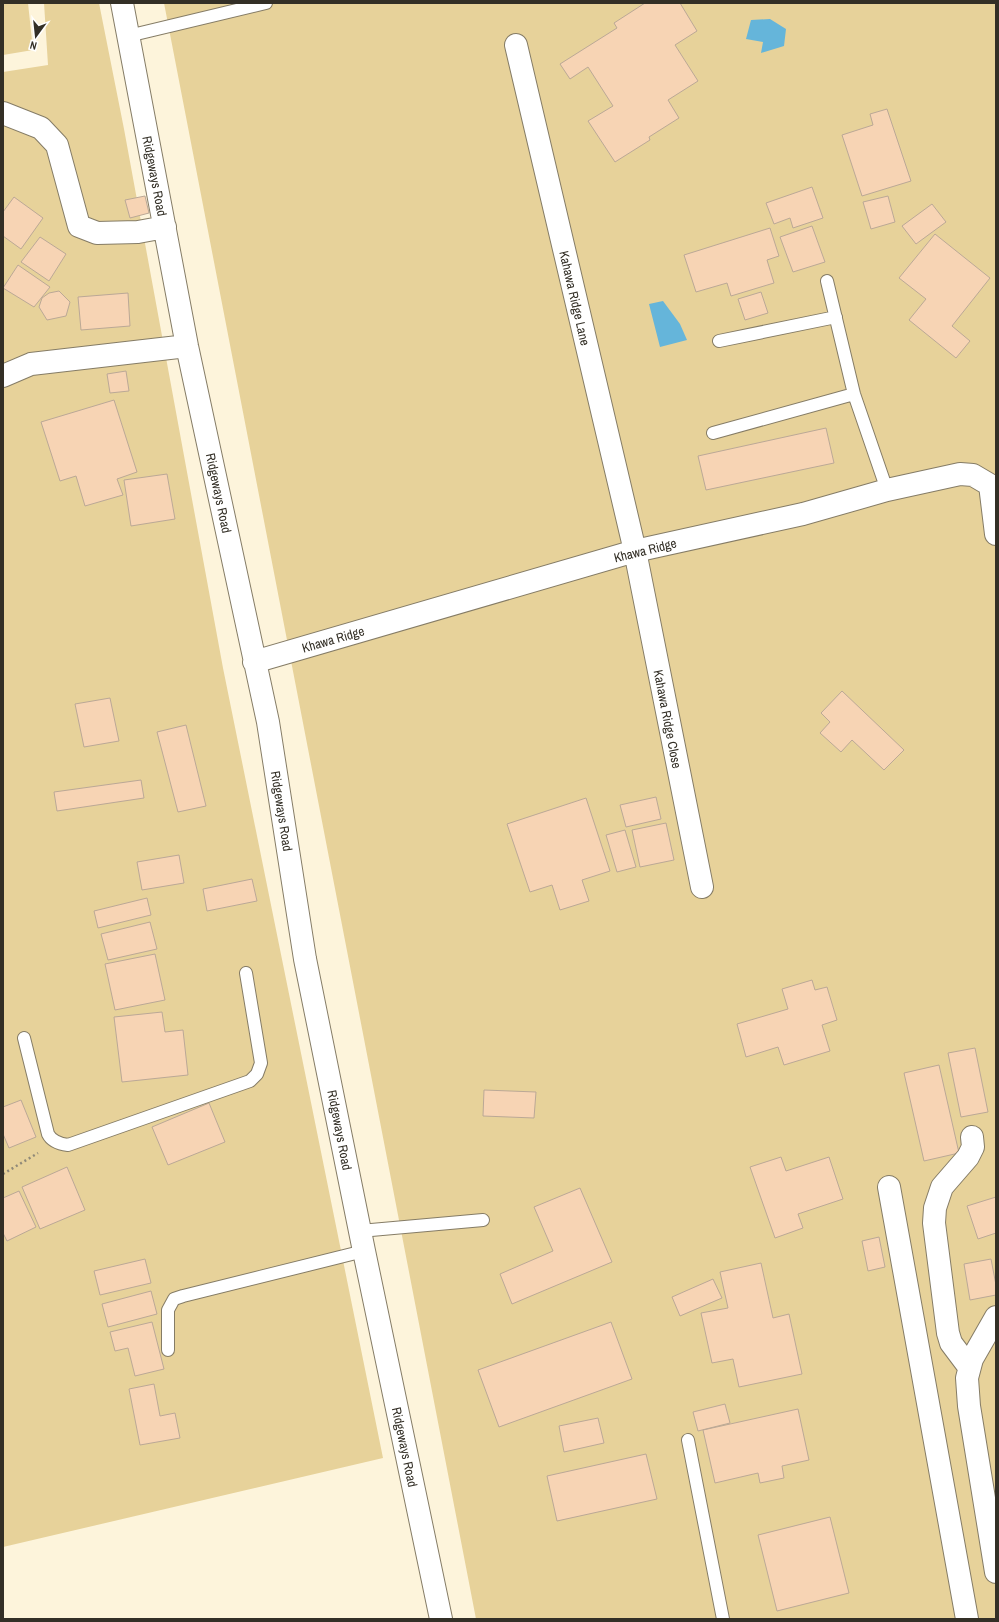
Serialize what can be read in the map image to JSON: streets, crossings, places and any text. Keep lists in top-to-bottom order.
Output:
{
  "streets": {
    "street": [
      "Ridgeways Road",
      "Kahawa Ridge Lane",
      "Khawa Ridge",
      "Kahawa Ridge Close"
    ]
  },
  "crossings": [
    ["Ridgeways Road", "Khawa Ridge"],
    ["Kahawa Ridge Lane", "Khawa Ridge"],
    ["Kahawa Ridge Lane", "Kahawa Ridge Close"],
    ["Khawa Ridge", "Kahawa Ridge Close"]
  ],
  "north": "bottom"
}
